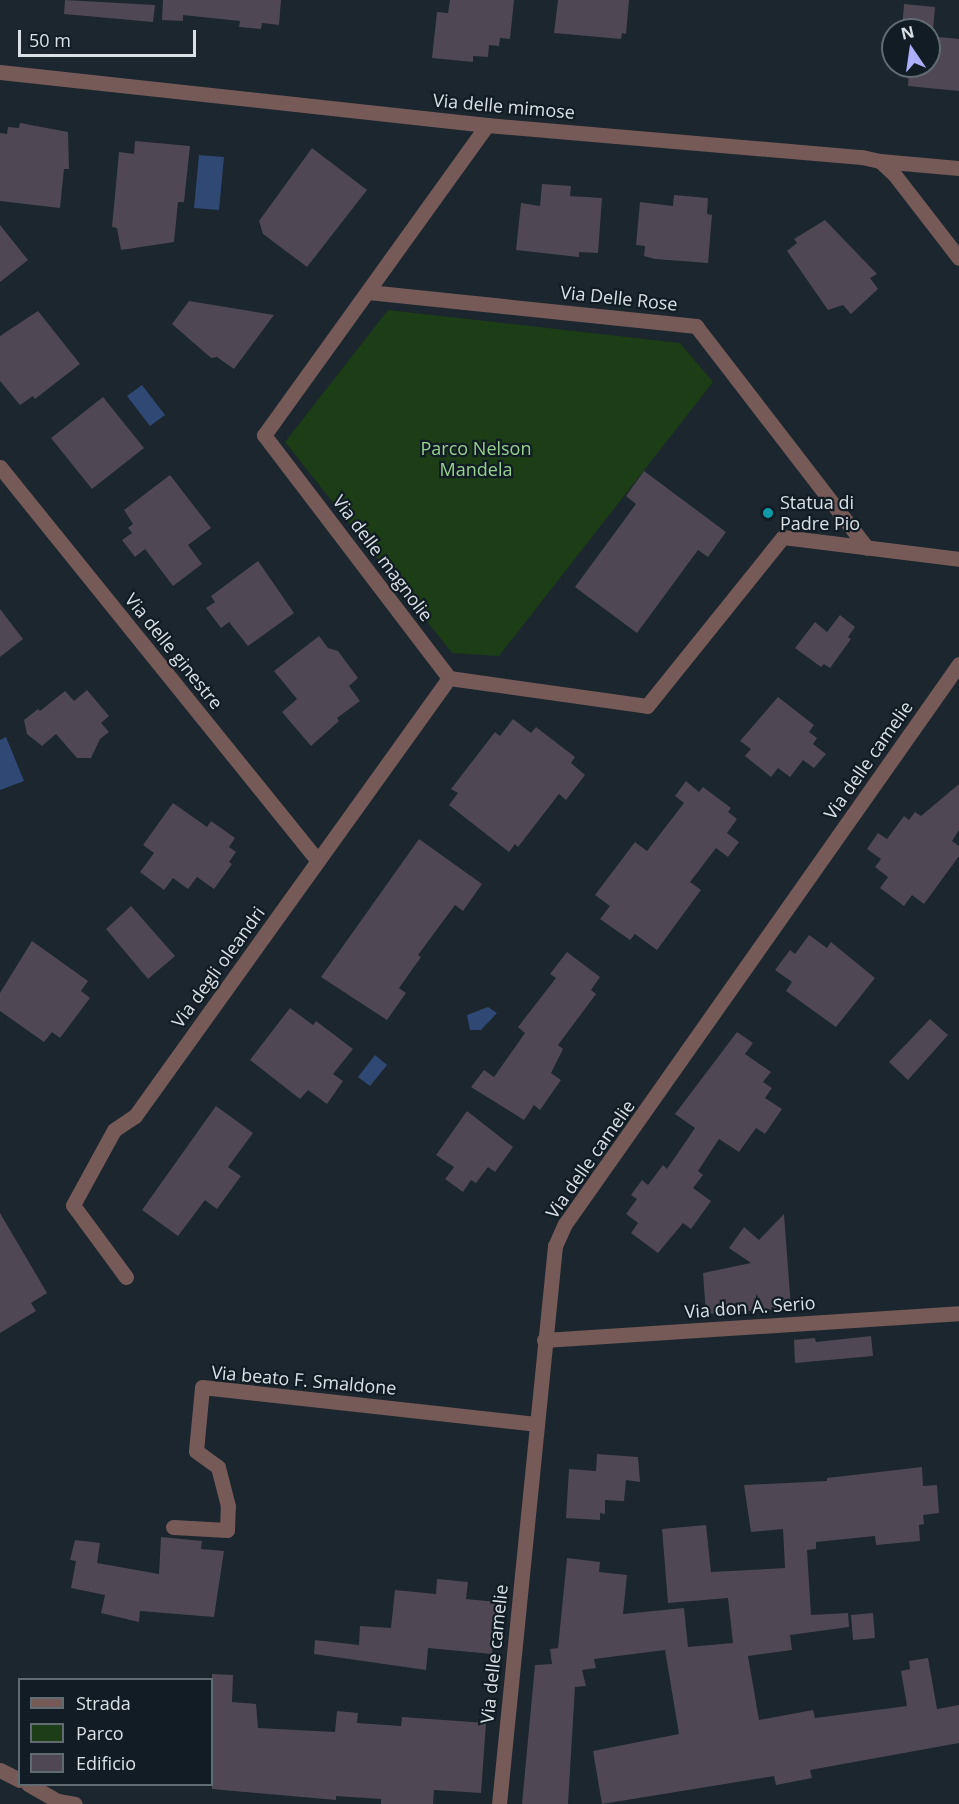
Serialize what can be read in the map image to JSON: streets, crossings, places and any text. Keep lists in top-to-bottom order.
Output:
{
  "streets": {
    "street": [
      "Via delle mimose",
      "Via Delle Rose",
      "Via delle magnolie",
      "Via delle ginestre",
      "Via delle camelie",
      "Via degli oleandri",
      "Via don A. Serio",
      "Via beato F. Smaldone"
    ]
  },
  "crossings": [
    ["Via delle mimose", "Via delle magnolie"],
    ["Via Delle Rose", "Via delle magnolie"],
    ["Via delle magnolie", "Via degli oleandri"],
    ["Via delle ginestre", "Via degli oleandri"],
    ["Via delle camelie", "Via don A. Serio"],
    ["Via delle camelie", "Via beato F. Smaldone"]
  ],
  "parks": ["Parco Nelson Mandela"],
  "places": ["Statua di Padre Pio"],
  "legend": ["Strada", "Parco", "Edificio"],
  "scale_bar": "50 m",
  "north": "top"
}
